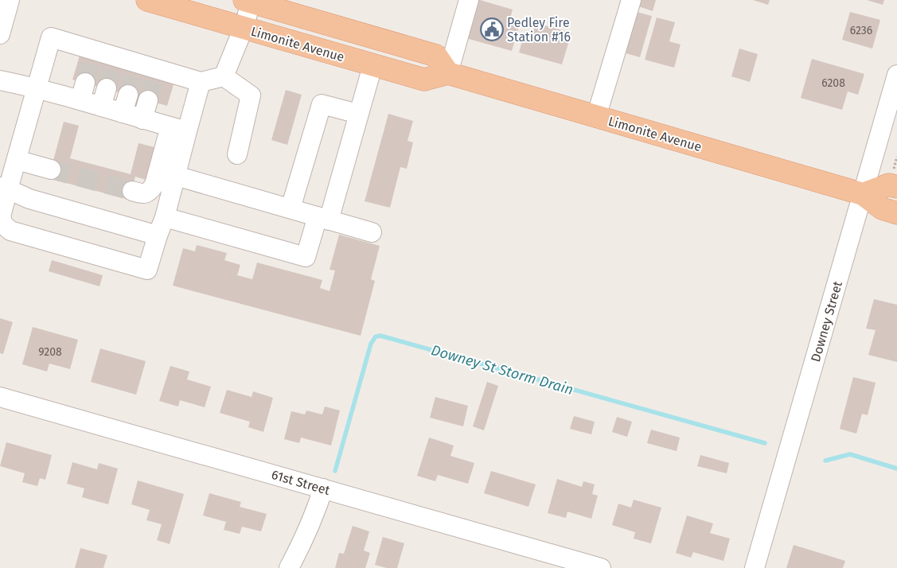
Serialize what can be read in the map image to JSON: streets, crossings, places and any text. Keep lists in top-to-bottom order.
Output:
{
  "streets": {
    "main road": ["Limonite Avenue"],
    "street": ["Downey Street", "61st Street"]
  },
  "crossings": [
    ["Limonite Avenue", "Downey Street"]
  ],
  "water": ["Downey St Storm Drain"],
  "places": {
    "public building": ["Pedley Fire Station #16"]
  },
  "house_numbers": ["6236", "6208", "9208"]
}
